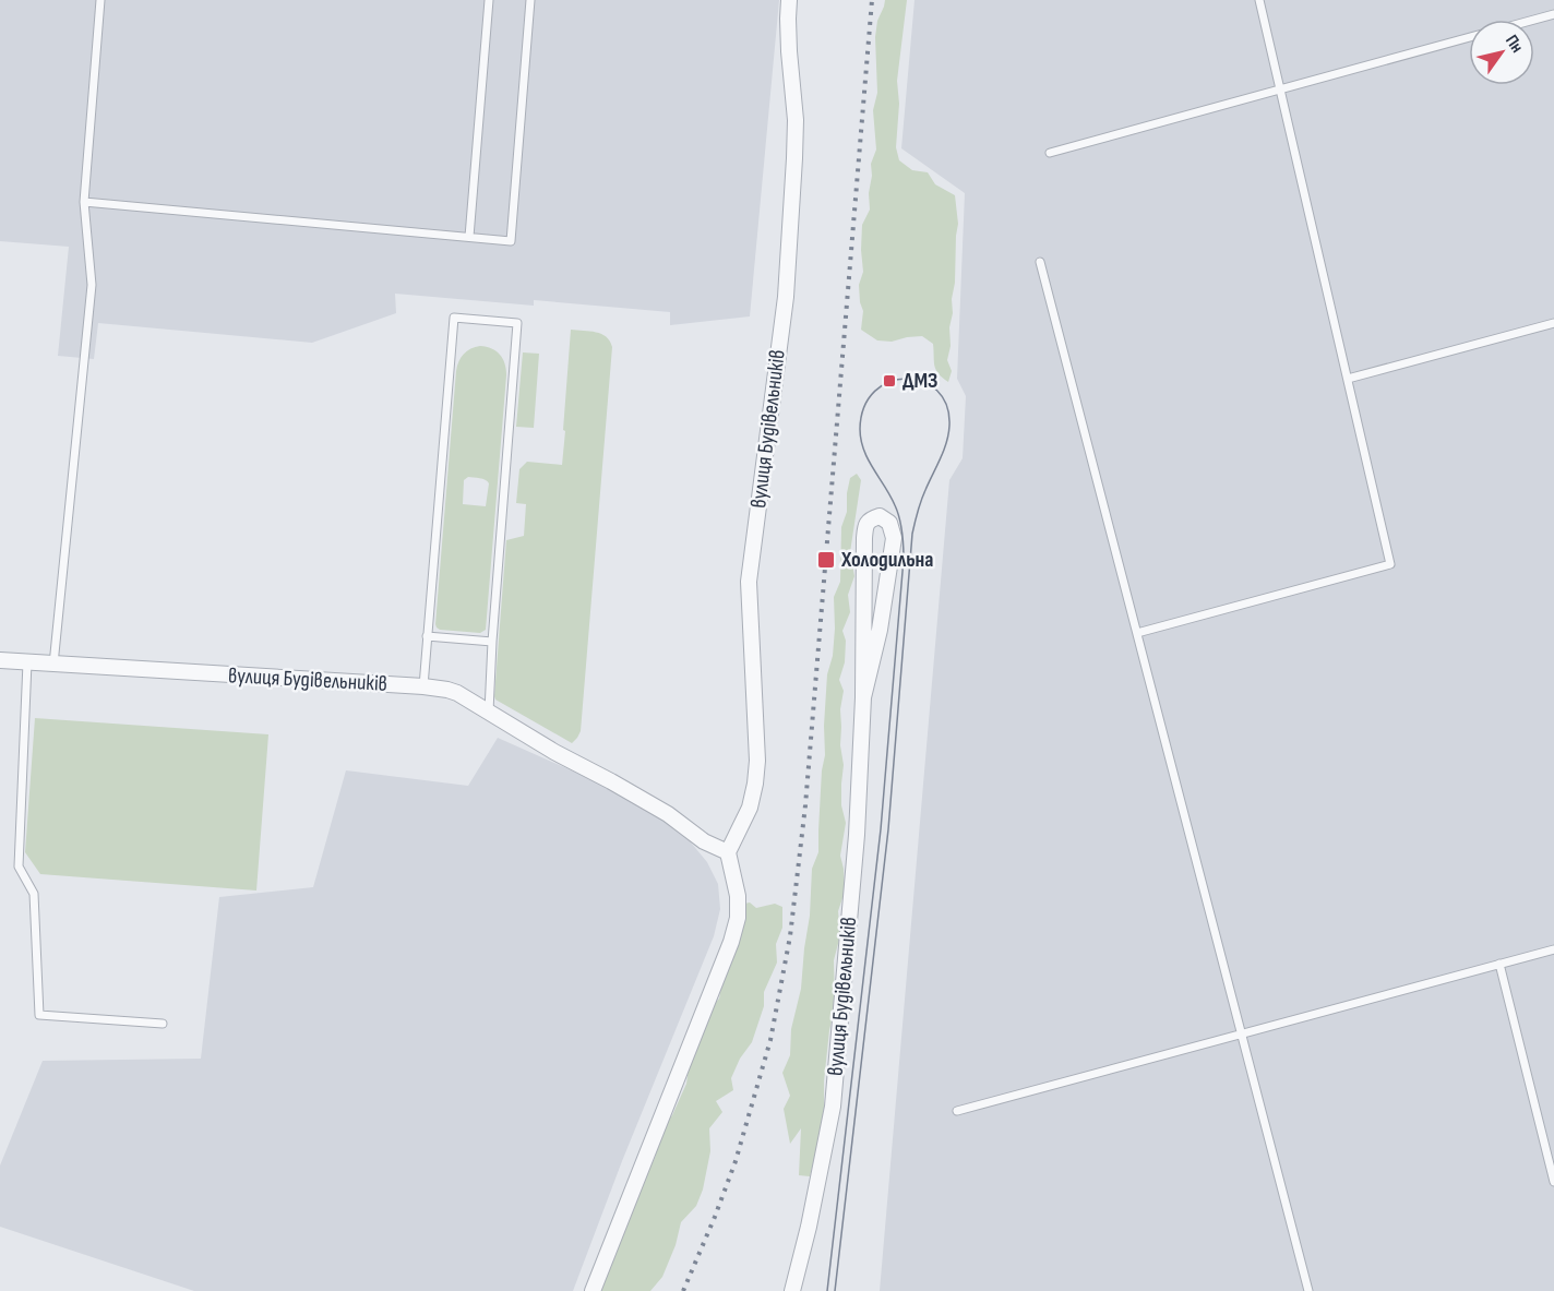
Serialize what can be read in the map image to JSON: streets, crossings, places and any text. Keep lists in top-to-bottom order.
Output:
{
  "streets": {
    "street": ["вулиця Будівельників"]
  },
  "places": {
    "transit": ["ДМЗ", "Холодильна"]
  },
  "north": "top right"
}
